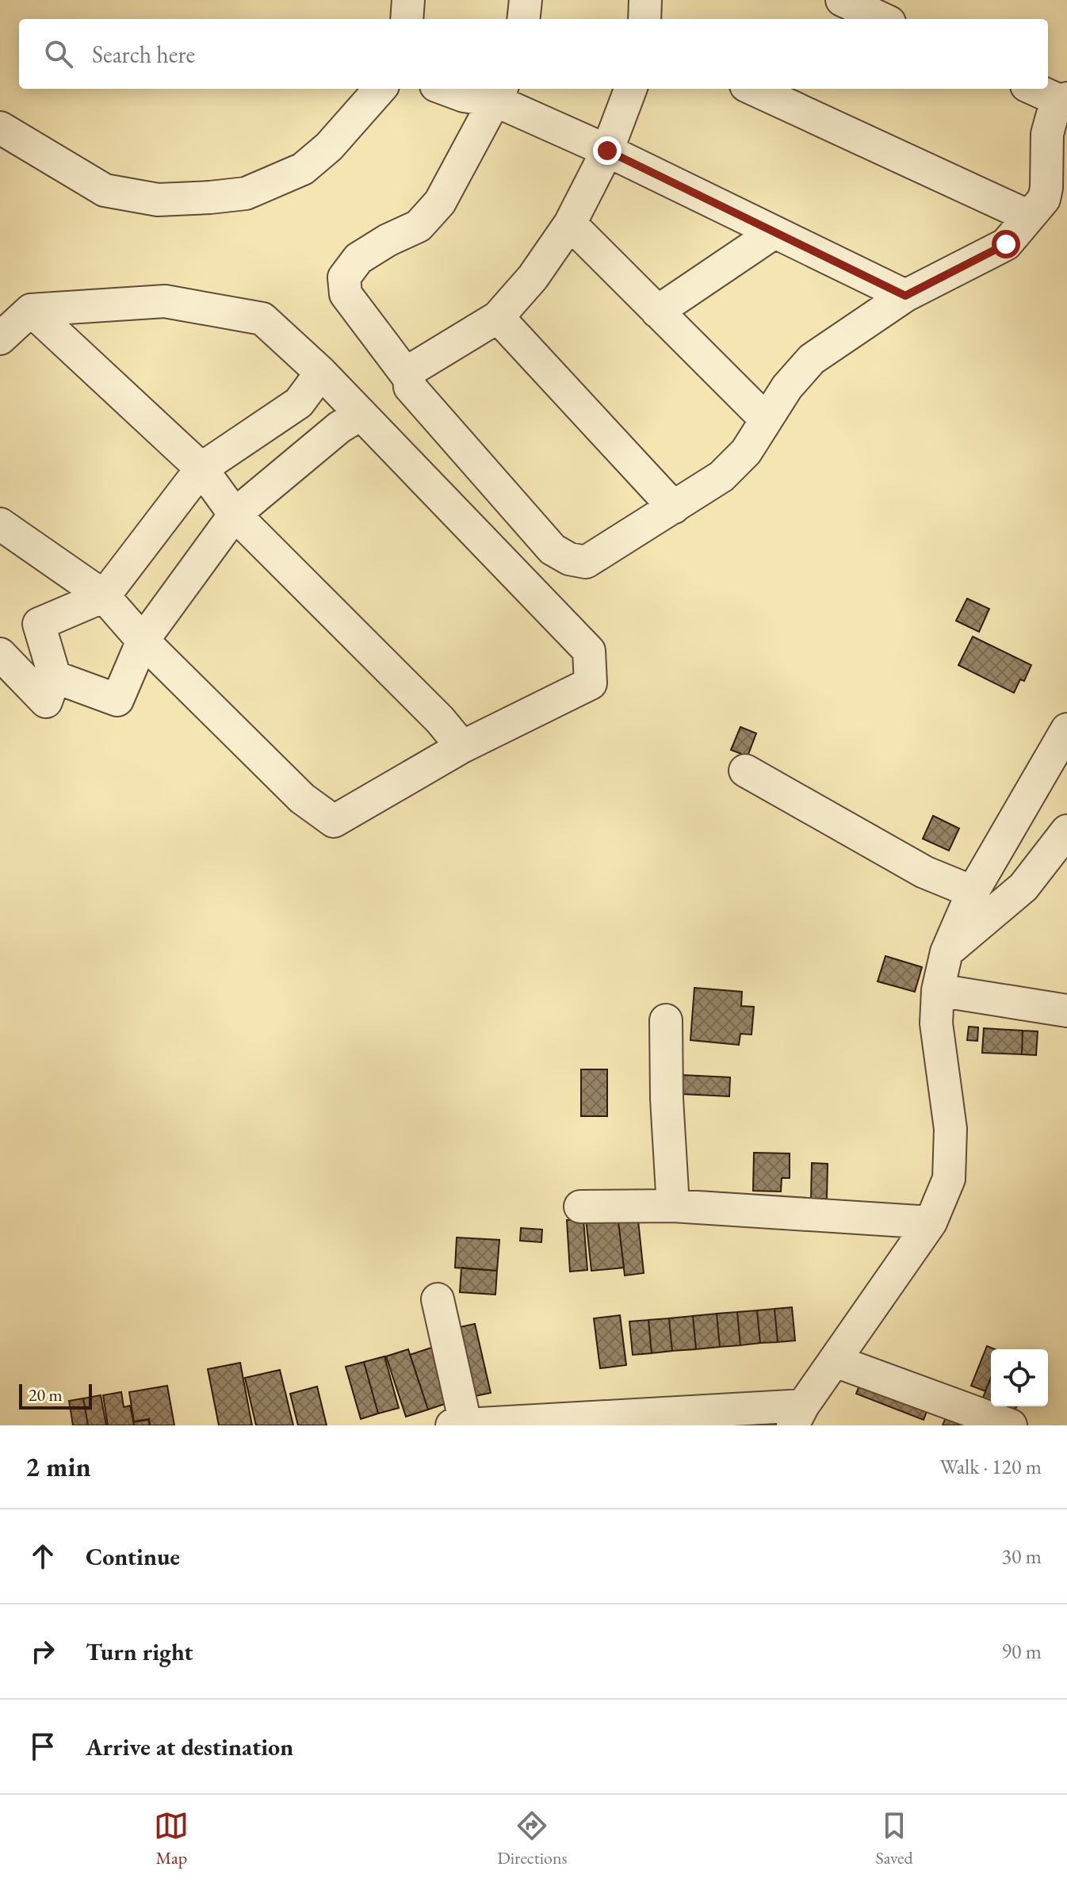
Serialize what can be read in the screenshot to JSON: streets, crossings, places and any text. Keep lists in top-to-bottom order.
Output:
{
  "scale_bar": "20 m",
  "page": {
    "search": "Search here",
    "scale": "20 m",
    "heading": ["2 min", "Walk · 120 m"],
    "list": [
      ["Continue", "30 m"],
      ["Turn right", "90 m"],
      "Arrive at destination"
    ],
    "nav": ["Map", "Directions", "Saved"]
  }
}
